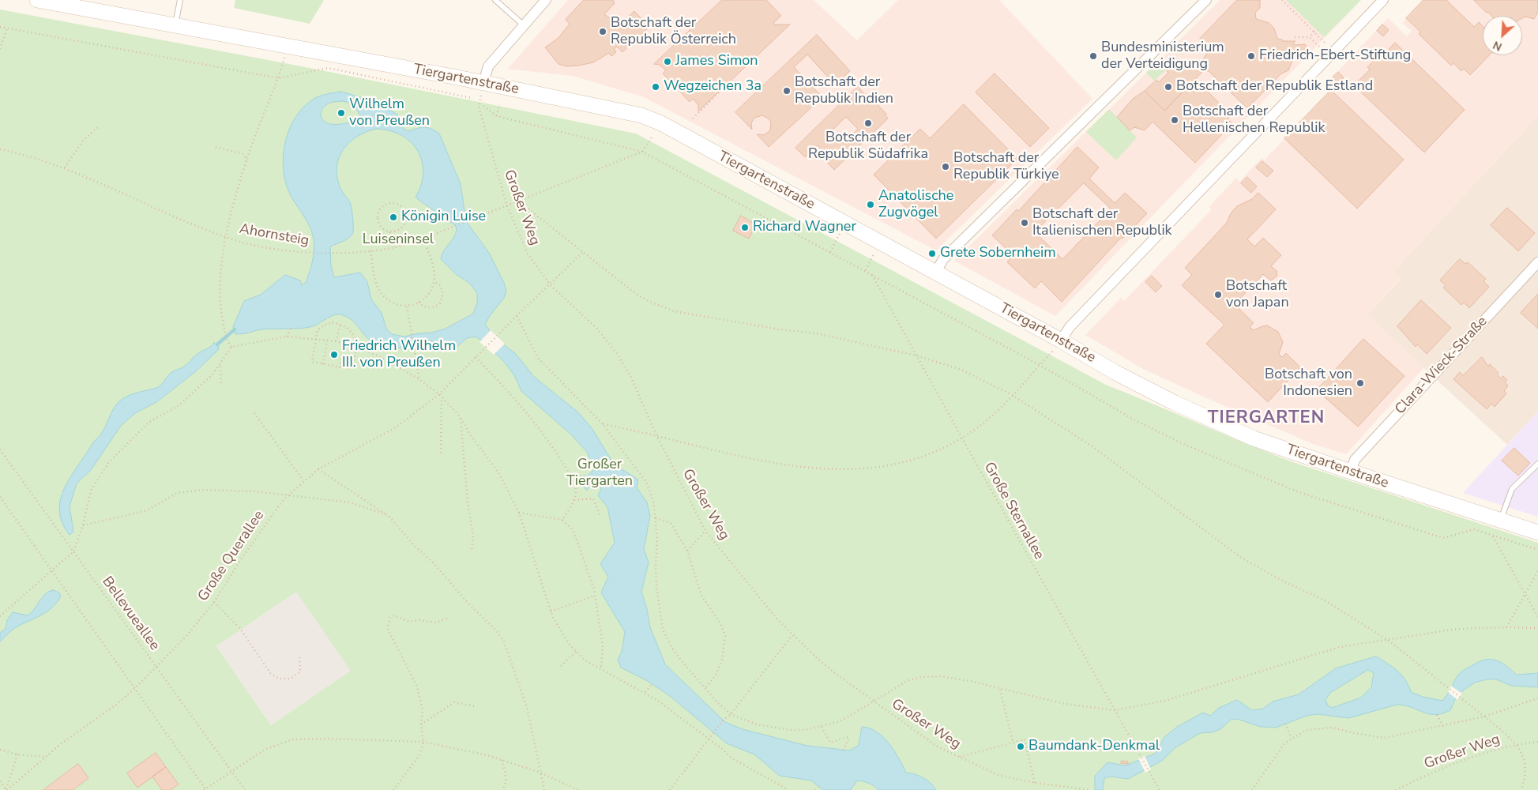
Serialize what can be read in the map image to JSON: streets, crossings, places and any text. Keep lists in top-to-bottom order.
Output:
{
  "streets": {
    "main road": ["Tiergartenstraße"],
    "street": ["Clara-Wieck-Straße"],
    "path": [
      "Großer Weg",
      "Ahornsteig",
      "Große Sternallee",
      "Große Querallee",
      "Bellevueallee"
    ]
  },
  "crossings": [
    ["Tiergartenstraße", "Großer Weg"],
    ["Tiergartenstraße", "Clara-Wieck-Straße"],
    ["Großer Weg", "Ahornsteig"],
    ["Großer Weg", "Große Querallee"],
    ["Große Querallee", "Bellevueallee"]
  ],
  "districts": ["TIERGARTEN"],
  "parks": ["Luiseninsel", "Großer Tiergarten"],
  "places": [
    "Botschaft der Republik Österreich",
    "Bundesministerium der Verteidigung",
    "Friedrich-Ebert-Stiftung",
    "James Simon",
    "Wegzeichen 3a",
    "Botschaft der Republik Estland",
    "Botschaft der Republik Indien",
    "Wilhelm von Preußen",
    "Botschaft der Hellenischen Republik",
    "Botschaft der Republik Südafrika",
    "Botschaft der Republik Türkiye",
    "Anatolische Zugvögel",
    "Königin Luise",
    "Botschaft der Italienischen Republik",
    "Richard Wagner",
    "Grete Sobernheim",
    "Botschaft von Japan",
    "Friedrich Wilhelm III. von Preußen",
    "Botschaft von Indonesien",
    "Baumdank-Denkmal"
  ],
  "north": "bottom left"
}
